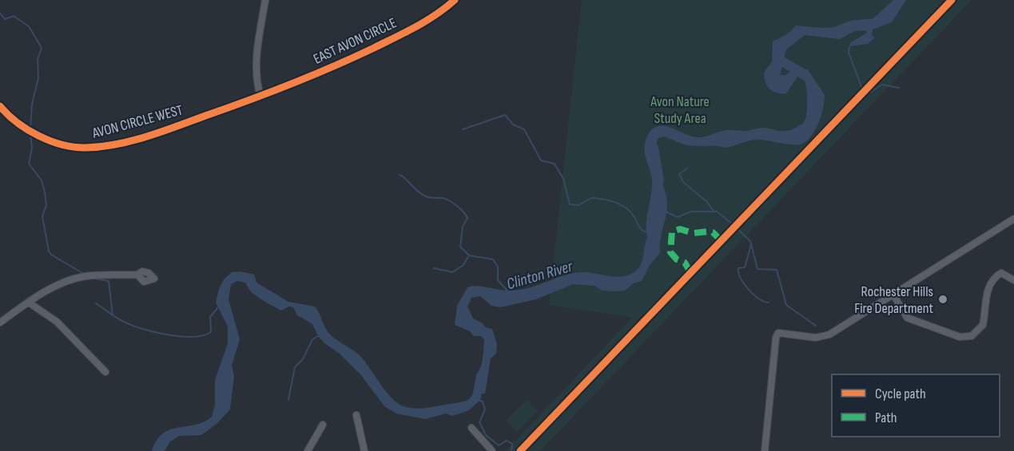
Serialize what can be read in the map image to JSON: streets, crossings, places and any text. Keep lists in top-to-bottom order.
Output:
{
  "streets": {
    "street": ["EAST AVON CIRCLE", "AVON CIRCLE WEST"]
  },
  "crossings": [
    ["EAST AVON CIRCLE", "AVON CIRCLE WEST"]
  ],
  "water": ["Clinton River"],
  "parks": ["Avon Nature Study Area"],
  "places": ["Rochester Hills Fire Department"],
  "legend": ["Cycle path", "Path"]
}
